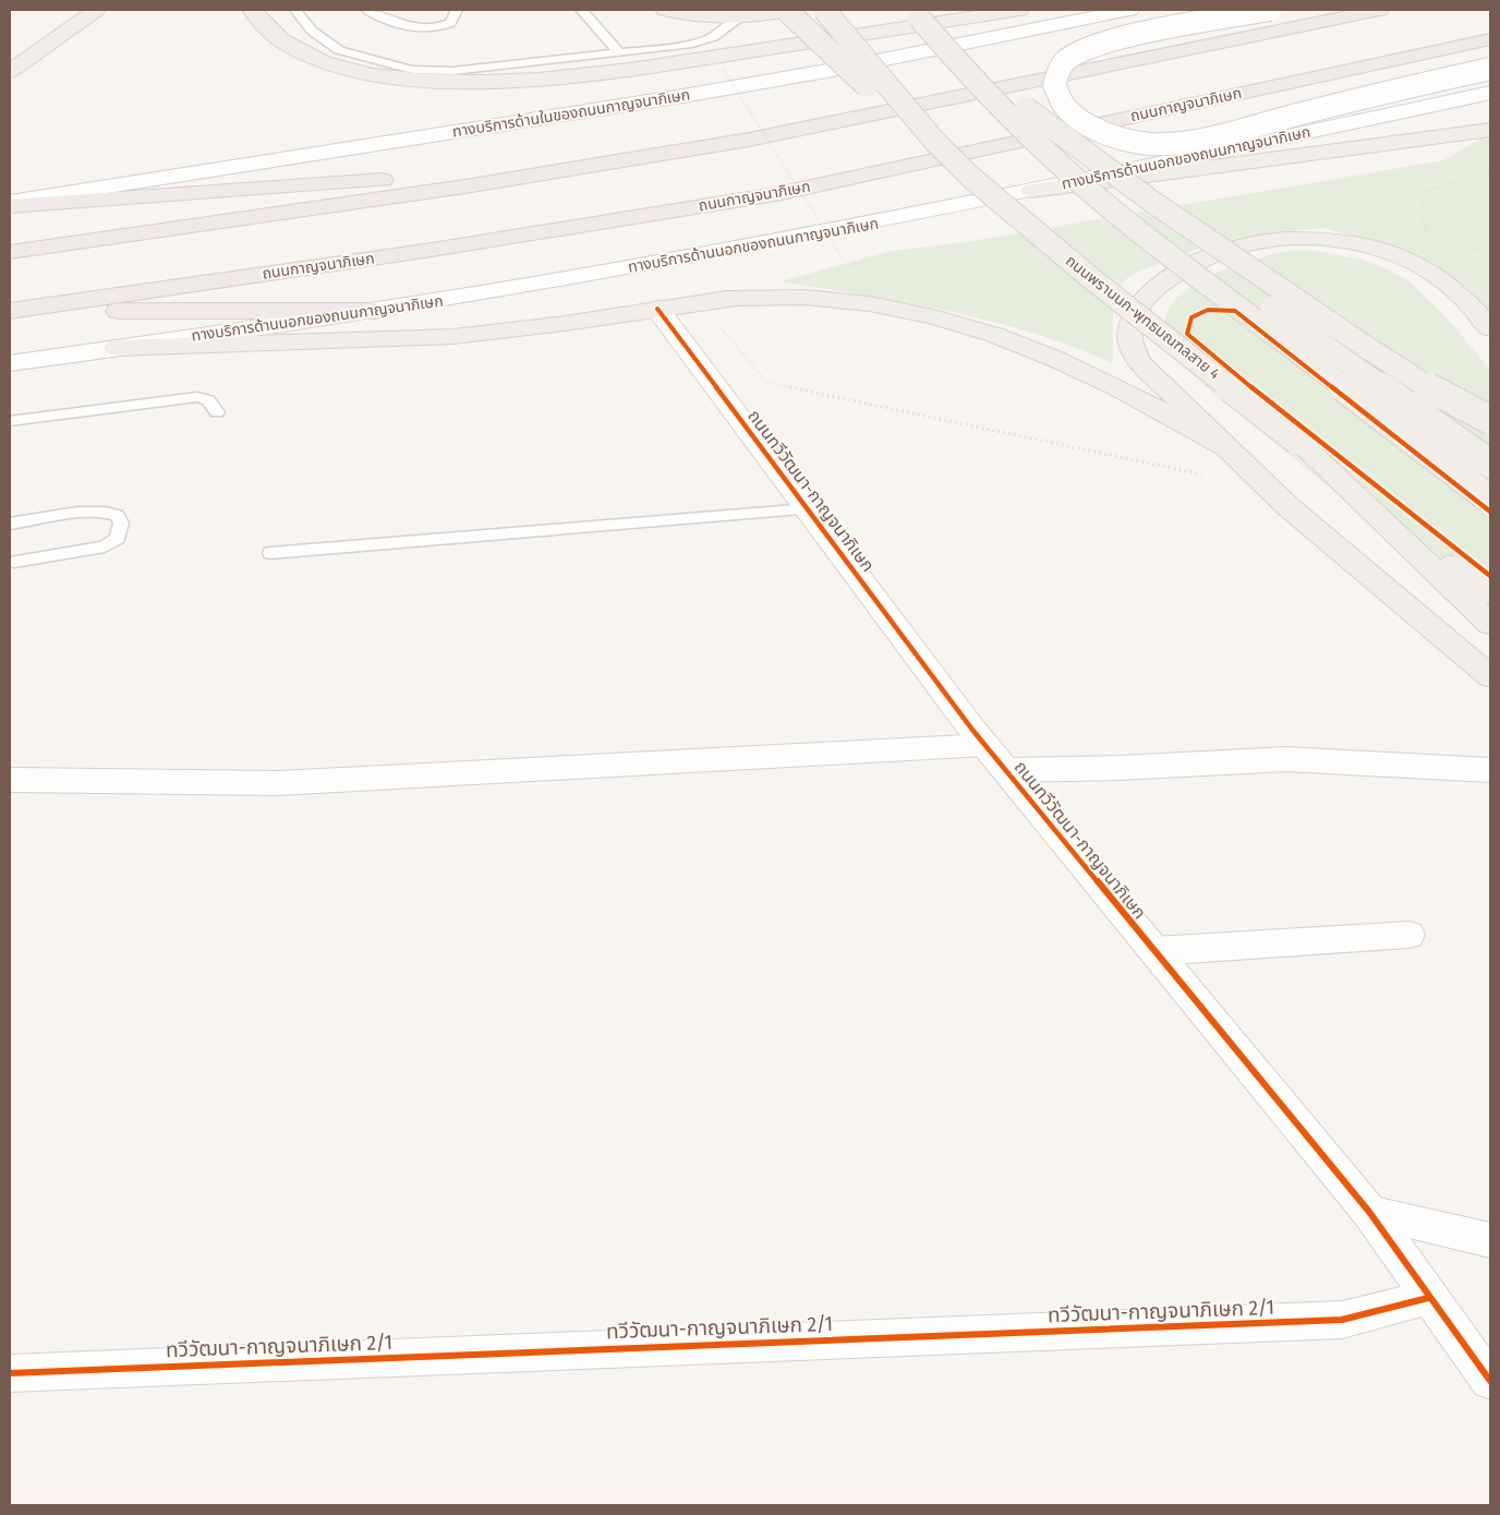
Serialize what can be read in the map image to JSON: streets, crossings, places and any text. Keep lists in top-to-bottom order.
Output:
{
  "streets": {
    "highway": ["ถนนกาญจนาภิเษก"],
    "main road": [
      "ทางบริการด้านในของถนนกาญจนาภิเษก",
      "ทางบริการด้านนอกของถนนกาญจนาภิเษก",
      "ถนนพรานนก-พุทธมณฑลสาย 4",
      "ถนนทวีวัฒนา-กาญจนาภิเษก",
      "ทวีวัฒนา-กาญจนาภิเษก 2/1"
    ]
  },
  "crossings": [
    ["ถนนทวีวัฒนา-กาญจนาภิเษก", "ทวีวัฒนา-กาญจนาภิเษก 2/1"]
  ]
}
